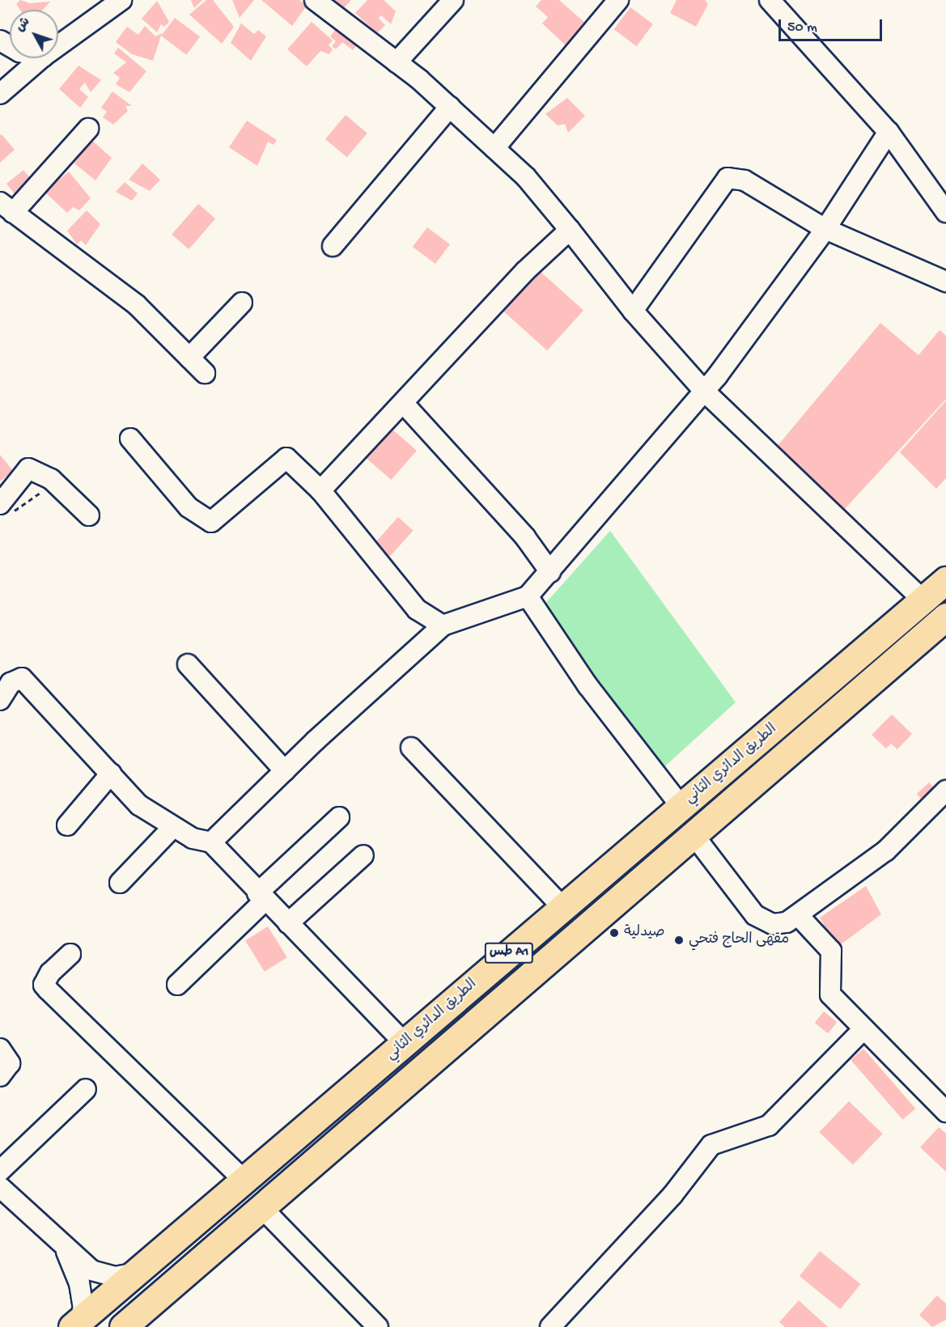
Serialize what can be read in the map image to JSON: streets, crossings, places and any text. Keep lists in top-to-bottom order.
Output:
{
  "streets": {
    "highway": ["الطريق الدائري الثاني", "طس A1"]
  },
  "places": ["صيدلية", "مقهى الحاج فتحي"],
  "scale_bar": "50 m",
  "north": "top left"
}
